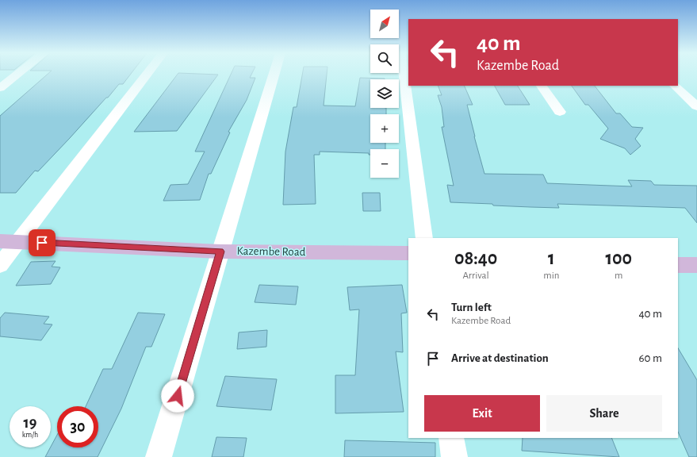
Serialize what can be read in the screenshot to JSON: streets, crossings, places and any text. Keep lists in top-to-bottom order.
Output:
{
  "streets": {
    "main road": ["Kazembe Road"]
  },
  "north": "top right",
  "page": {
    "map_buttons": ["+", "−"],
    "turn": ["40 m", "Kazembe Road"],
    "eta": [
      "08:40",
      "Arrival",
      "1",
      "min",
      "100",
      "m"
    ],
    "list": [
      {
        "name": "Turn left",
        "note": "Kazembe Road",
        "value": "40 m"
      },
      {
        "name": "Arrive at destination",
        "value": "60 m"
      }
    ],
    "buttons": ["Exit", "Share"],
    "speed": "19 km/h",
    "limit": "30"
  }
}
